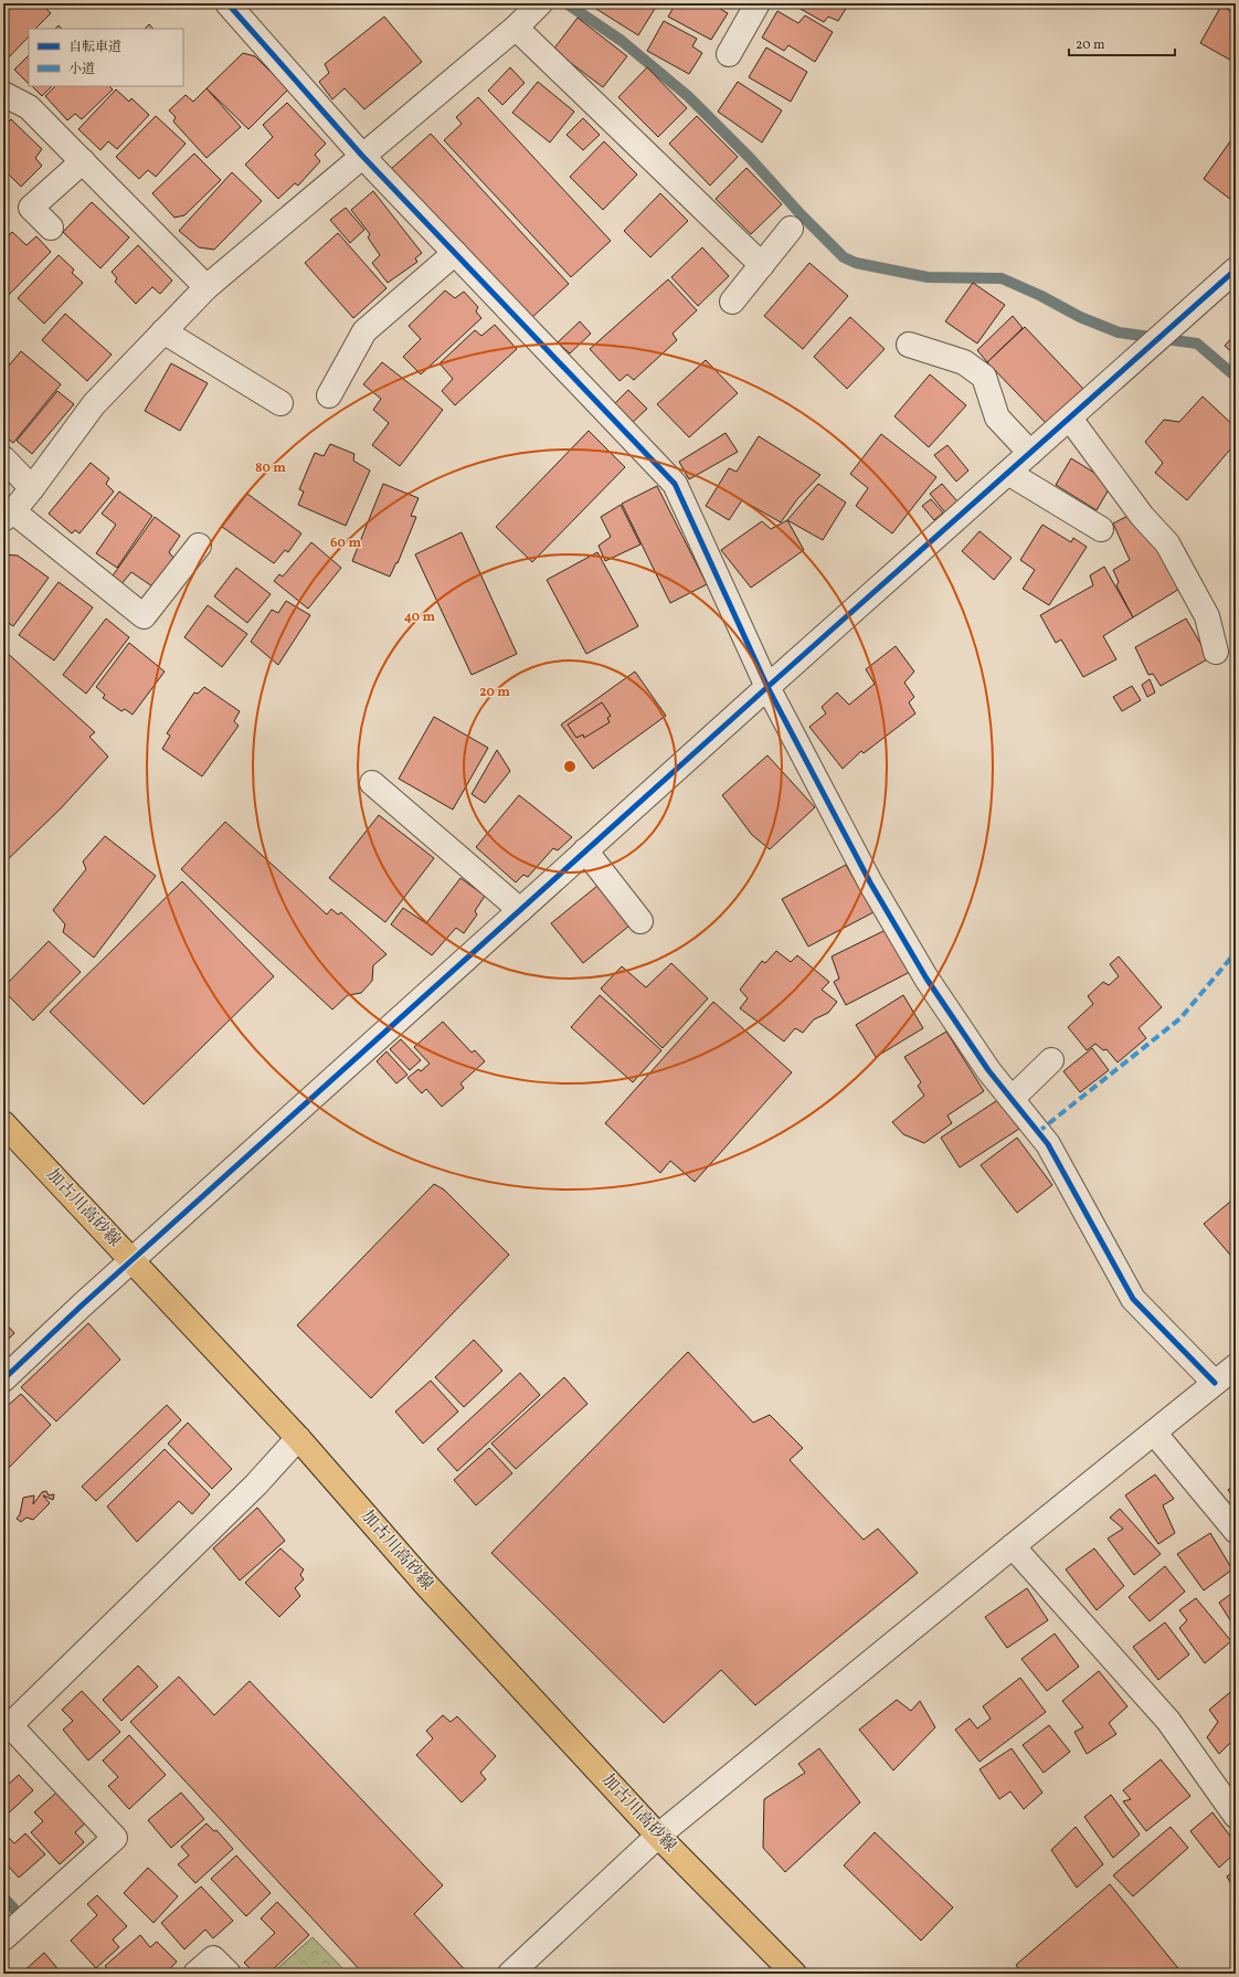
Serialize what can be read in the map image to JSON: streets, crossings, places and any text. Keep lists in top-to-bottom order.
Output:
{
  "streets": {
    "main road": ["加古川高砂線"]
  },
  "legend": ["自転車道", "小道"],
  "scale_bar": "20 m",
  "rings": [
    "80 m",
    "60 m",
    "40 m",
    "20 m"
  ]
}
